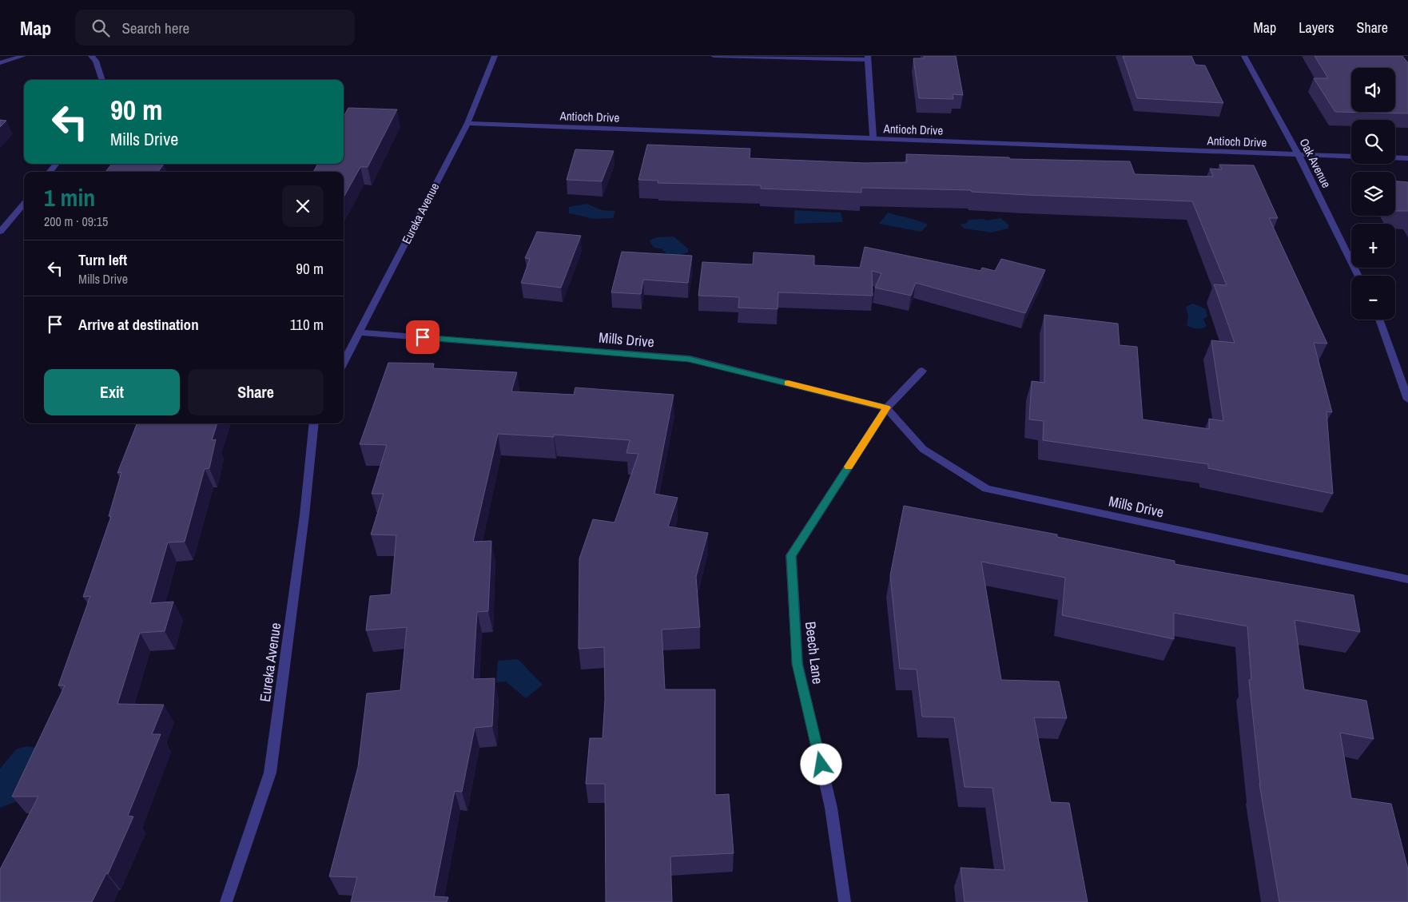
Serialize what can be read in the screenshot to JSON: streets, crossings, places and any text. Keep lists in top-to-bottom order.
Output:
{
  "streets": {
    "street": [
      "Antioch Drive",
      "Oak Avenue",
      "Eureka Avenue",
      "Mills Drive",
      "Beech Lane"
    ]
  },
  "crossings": [
    ["Antioch Drive", "Oak Avenue"],
    ["Antioch Drive", "Eureka Avenue"],
    ["Eureka Avenue", "Mills Drive"],
    ["Mills Drive", "Beech Lane"]
  ],
  "page": {
    "header": "Map",
    "search": "Search here",
    "nav": ["Map", "Layers", "Share"],
    "map_buttons": ["+", "−"],
    "turn": ["90 m", "Mills Drive"],
    "heading": ["1 min", "200 m · 09:15"],
    "list": [
      {
        "name": "Turn left",
        "note": "Mills Drive",
        "value": "90 m"
      },
      {
        "name": "Arrive at destination",
        "value": "110 m"
      }
    ],
    "buttons": ["Exit", "Share"]
  }
}
